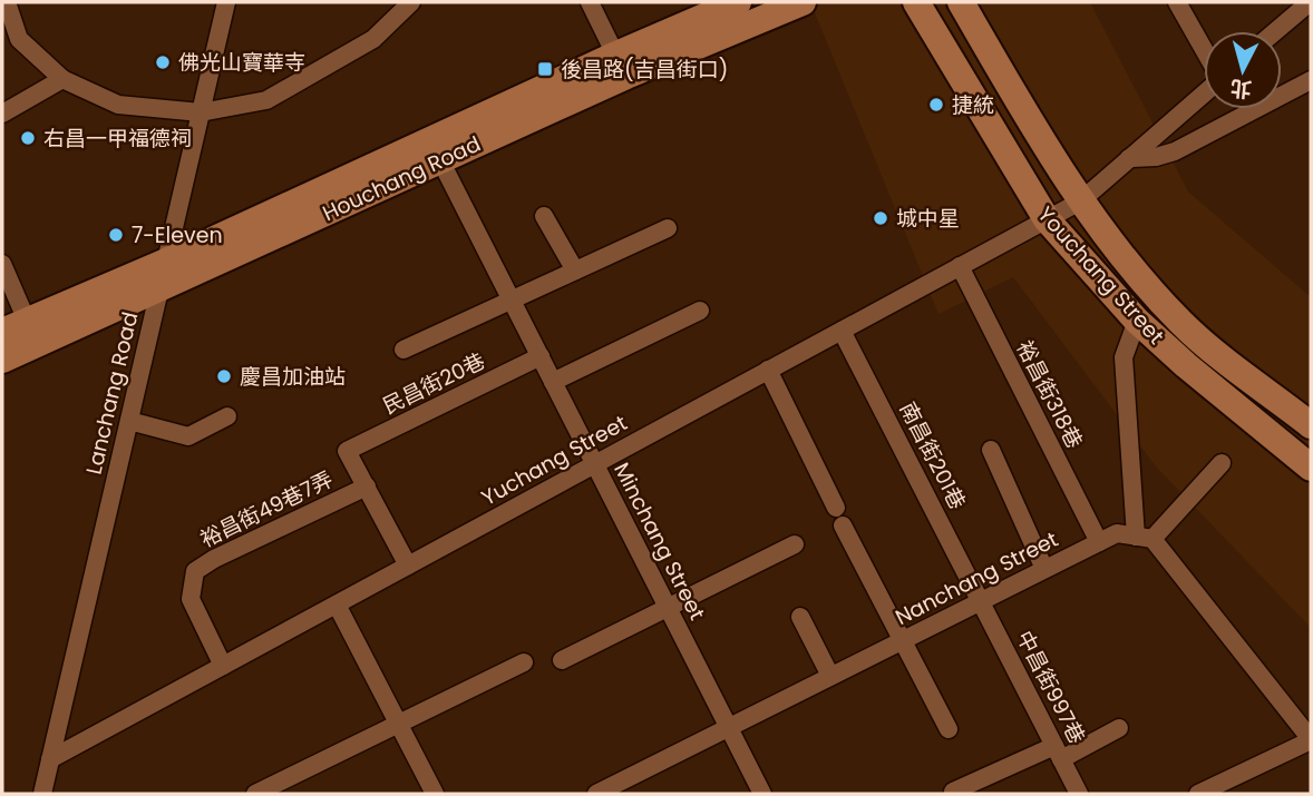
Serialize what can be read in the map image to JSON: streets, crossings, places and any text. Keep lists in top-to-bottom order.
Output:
{
  "streets": {
    "main road": ["Houchang Road", "Youchang Street"],
    "street": [
      "民昌街20巷",
      "Lanchang Road",
      "裕昌街318巷",
      "南昌街201巷",
      "Yuchang Street",
      "裕昌街49巷7弄",
      "Minchang Street",
      "Nanchang Street",
      "中昌街997巷"
    ]
  },
  "crossings": [
    ["Houchang Road", "Lanchang Road"],
    ["Houchang Road", "Minchang Street"],
    ["Youchang Street", "Yuchang Street"],
    ["民昌街20巷", "裕昌街49巷7弄"],
    ["民昌街20巷", "Minchang Street"],
    ["Lanchang Road", "Yuchang Street"],
    ["裕昌街318巷", "Yuchang Street"],
    ["裕昌街318巷", "Nanchang Street"],
    ["南昌街201巷", "Yuchang Street"],
    ["南昌街201巷", "Nanchang Street"],
    ["南昌街201巷", "中昌街997巷"],
    ["Yuchang Street", "裕昌街49巷7弄"],
    ["Yuchang Street", "Minchang Street"],
    ["Minchang Street", "Nanchang Street"],
    ["Nanchang Street", "中昌街997巷"]
  ],
  "places": {
    "other": [
      "佛光山寶華寺",
      "捷統",
      "右昌一甲福德祠",
      "城中星",
      "7-Eleven",
      "慶昌加油站"
    ],
    "transit": ["後昌路(吉昌街口)"]
  },
  "north": "bottom"
}
